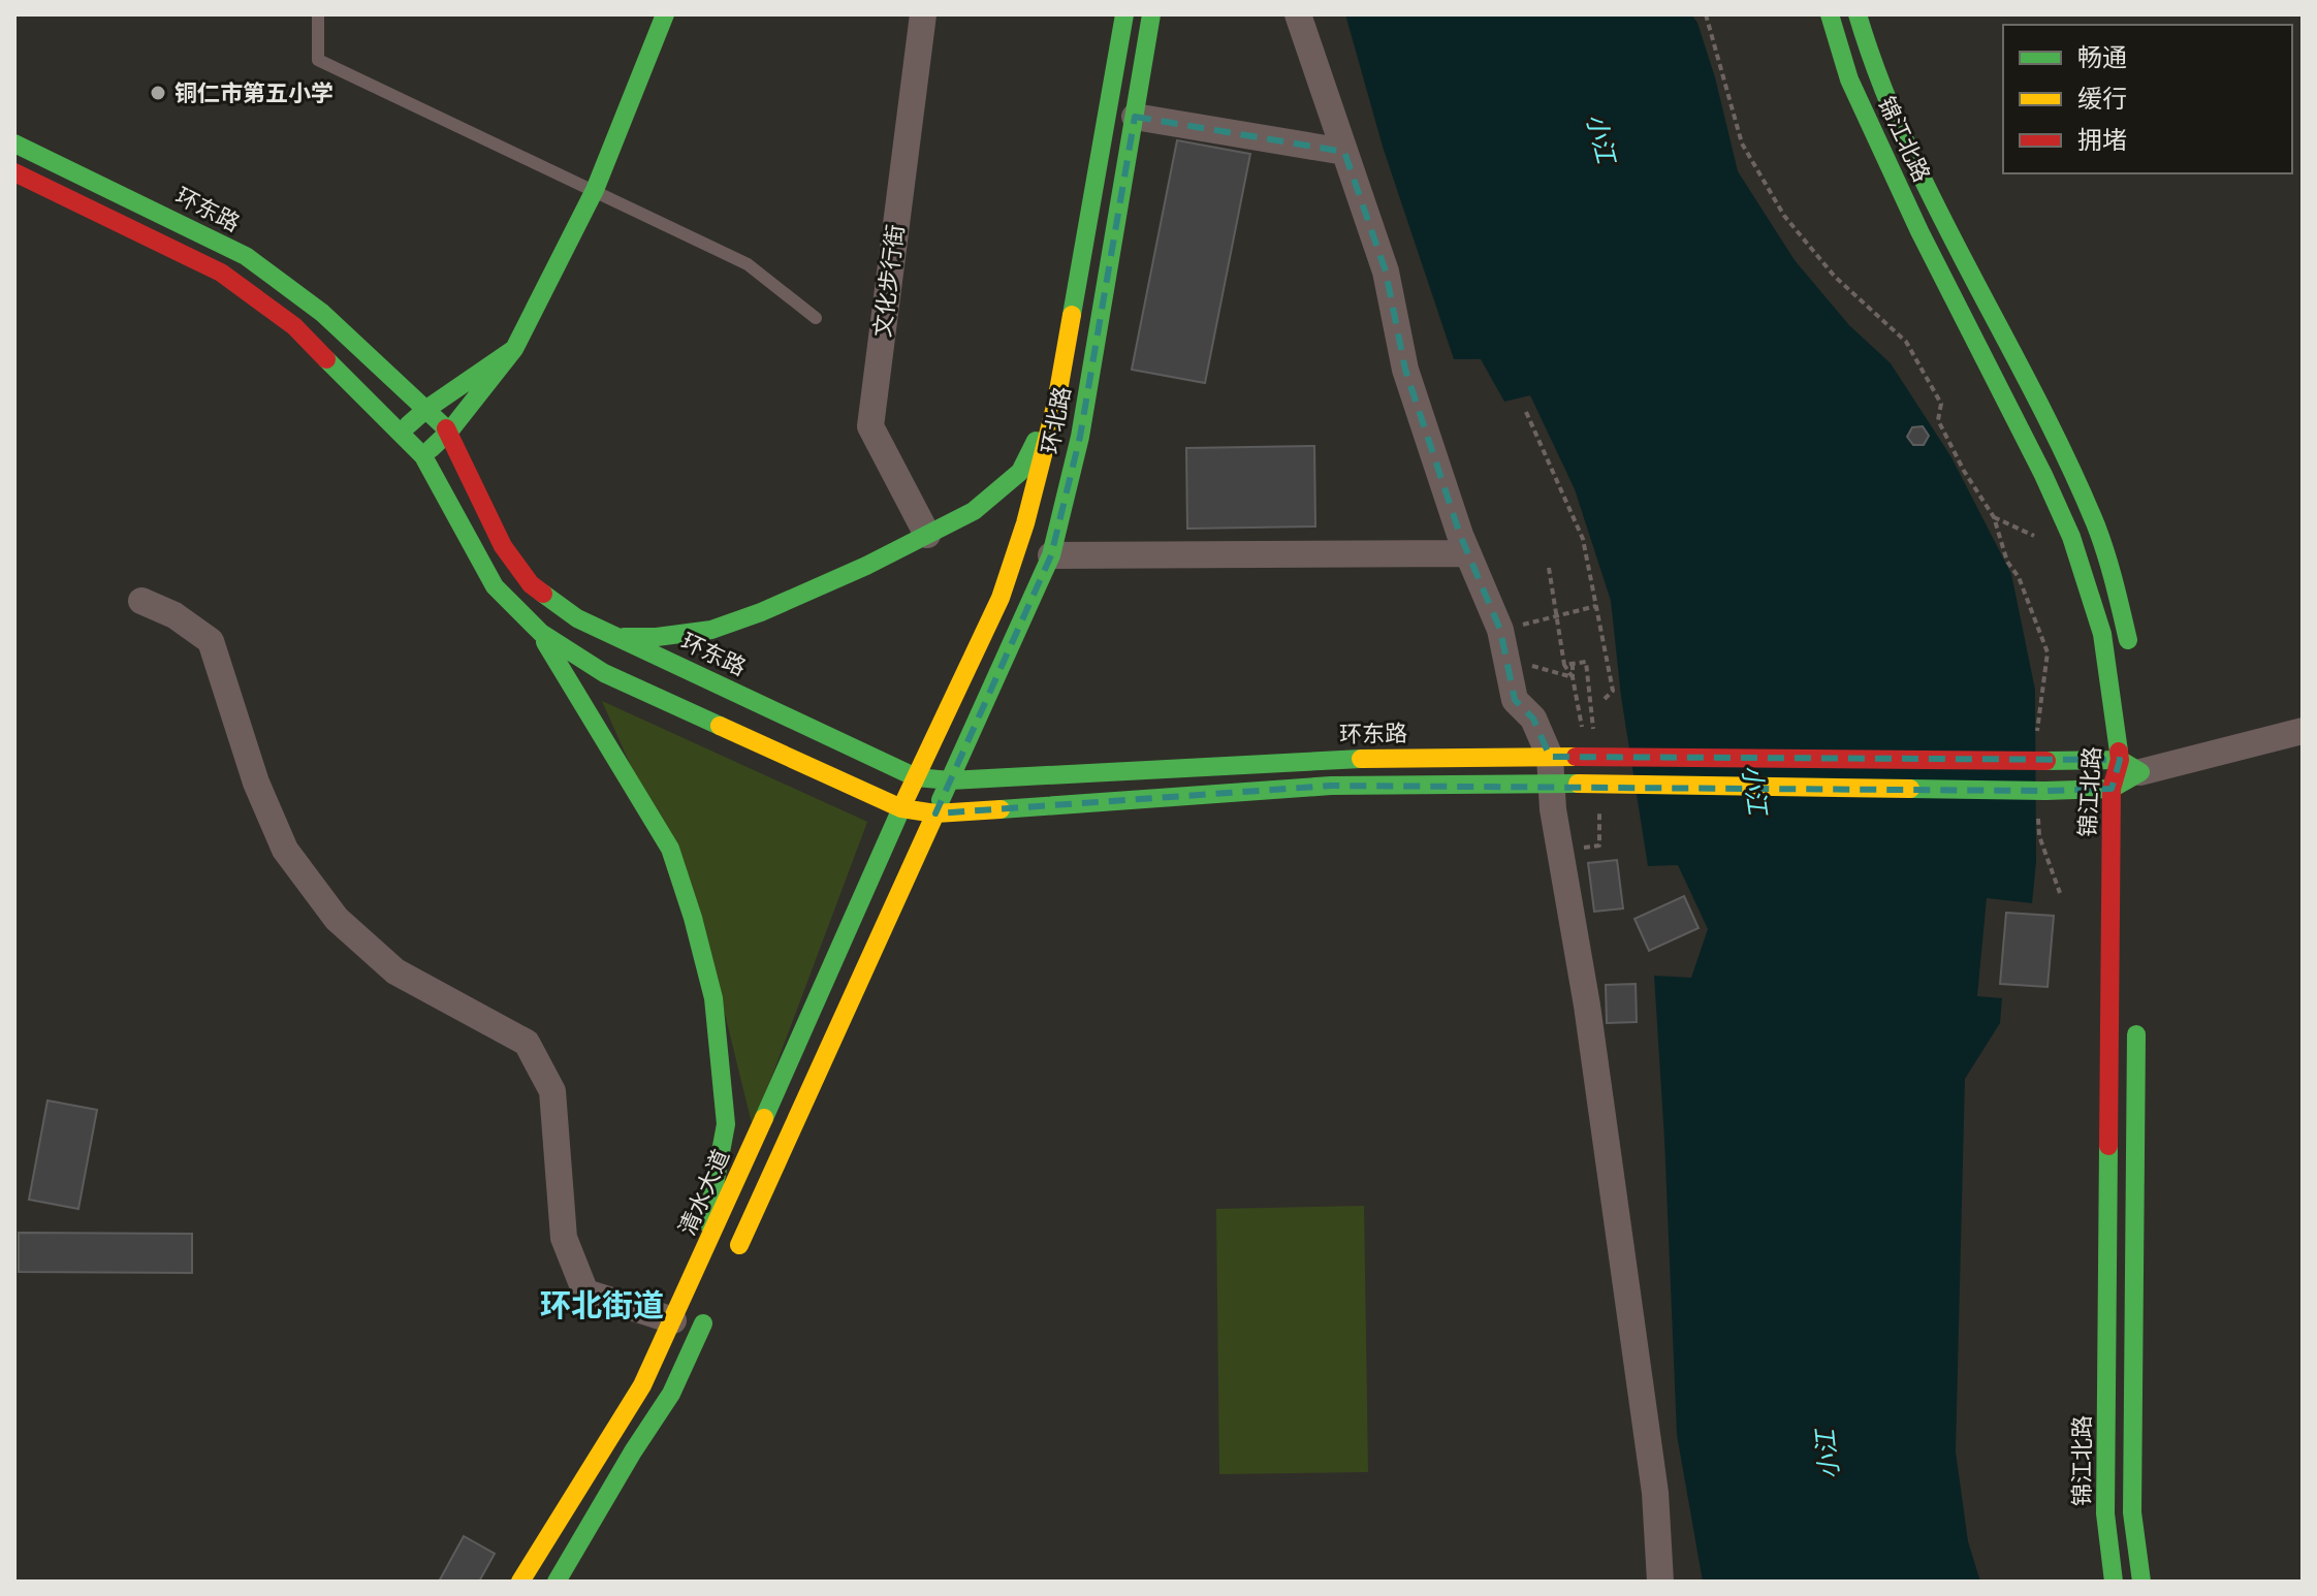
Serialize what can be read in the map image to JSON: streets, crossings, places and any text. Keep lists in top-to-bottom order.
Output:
{
  "streets": {
    "main road": [
      "锦江北路",
      "环东路",
      "环北路",
      "清水大道"
    ],
    "street": ["文化步行街"]
  },
  "crossings": [
    ["环东路", "环北路"],
    ["环北路", "清水大道"]
  ],
  "districts": ["环北街道"],
  "water": ["小江"],
  "places": ["铜仁市第五小学"],
  "legend": ["畅通", "缓行", "拥堵"]
}
